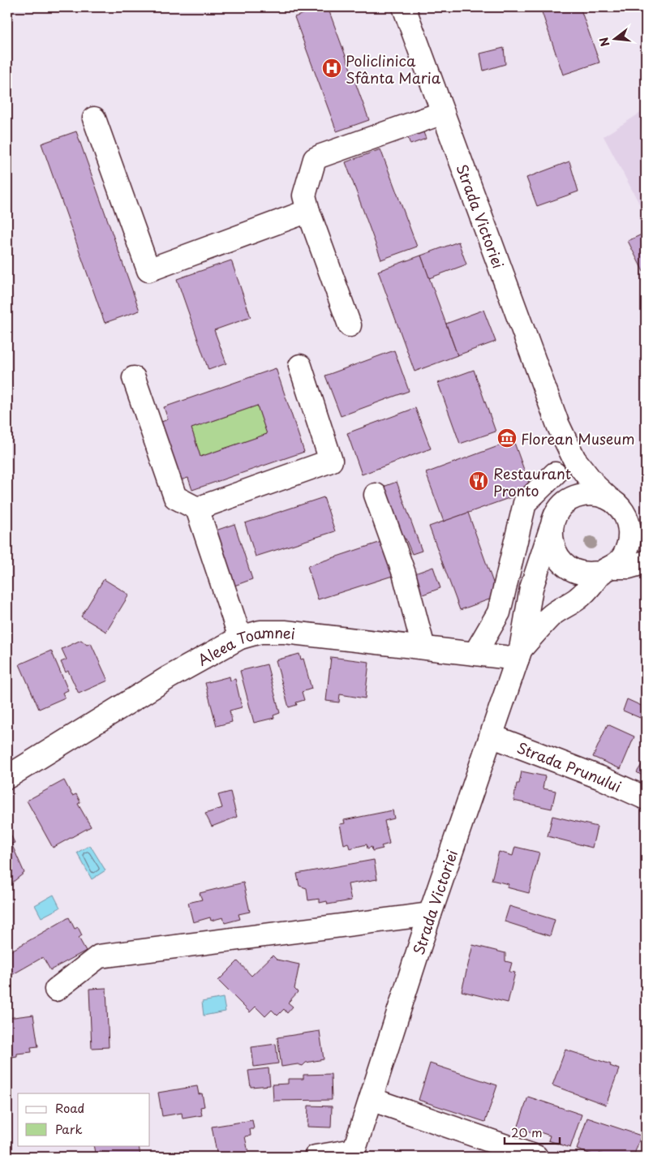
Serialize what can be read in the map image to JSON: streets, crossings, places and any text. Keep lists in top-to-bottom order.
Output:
{
  "streets": {
    "street": ["Strada Victoriei", "Aleea Toamnei", "Strada Prunului"]
  },
  "crossings": [
    ["Strada Victoriei", "Aleea Toamnei"],
    ["Strada Victoriei", "Strada Prunului"]
  ],
  "places": {
    "hospital": ["Policlinica Sfânta Maria"],
    "museum": ["Florean Museum"],
    "restaurant": ["Restaurant Pronto"]
  },
  "legend": ["Road", "Park"],
  "scale_bar": "20 m",
  "north": "left"
}
